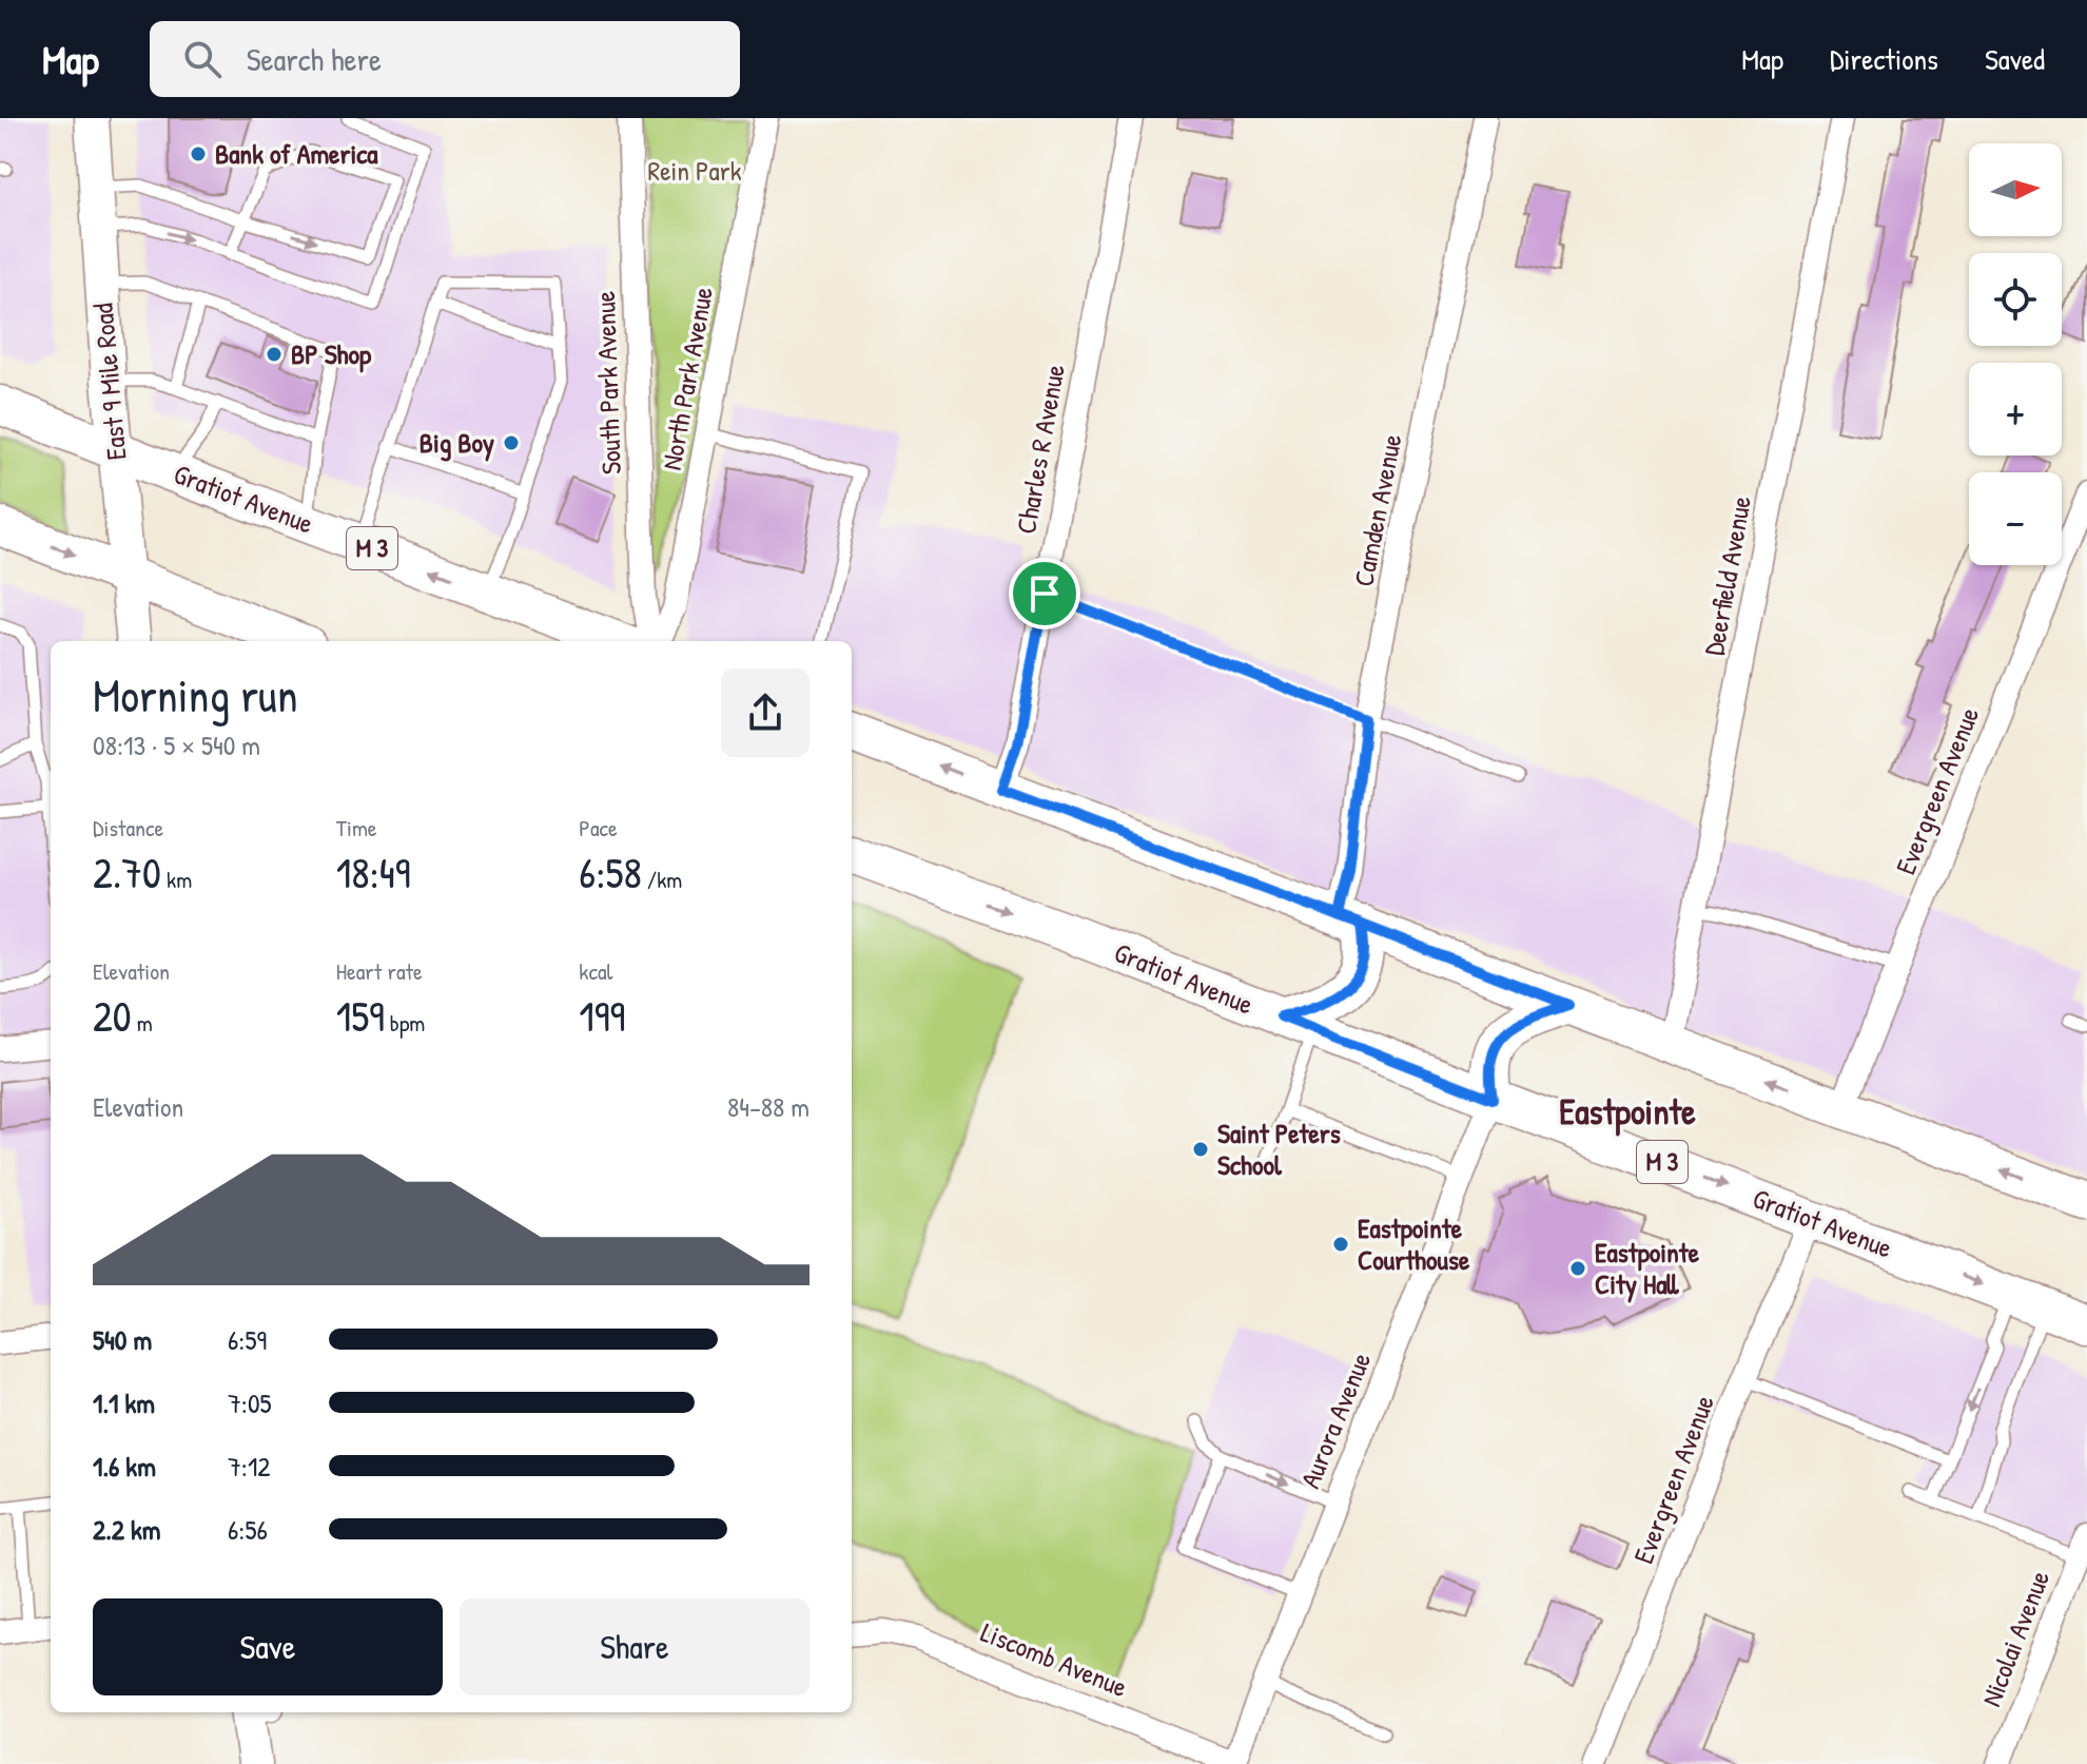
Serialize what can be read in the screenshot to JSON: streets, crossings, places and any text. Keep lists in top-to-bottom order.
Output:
{
  "streets": {
    "main road": ["East 9 Mile Road", "Gratiot Avenue", "M 3"],
    "street": [
      "North Park Avenue",
      "South Park Avenue",
      "Charles R Avenue",
      "Camden Avenue",
      "Deerfield Avenue",
      "Evergreen Avenue",
      "Aurora Avenue",
      "Nicolai Avenue",
      "Liscomb Avenue"
    ]
  },
  "crossings": [
    ["East 9 Mile Road", "Gratiot Avenue"],
    ["Gratiot Avenue", "Evergreen Avenue"],
    ["Gratiot Avenue", "Aurora Avenue"],
    ["Aurora Avenue", "Liscomb Avenue"]
  ],
  "districts": ["Eastpointe"],
  "parks": ["Rein Park"],
  "places": [
    "Bank of America",
    "BP Shop",
    "Big Boy",
    "Saint Peters School",
    "Eastpointe Courthouse",
    "Eastpointe City Hall"
  ],
  "north": "right",
  "page": {
    "header": "Map",
    "search": "Search here",
    "nav": ["Map", "Directions", "Saved"],
    "map_buttons": ["+", "−"],
    "heading": ["Morning run", "08:13 · 5 × 540 m"],
    "stats": [
      ["Distance", "2.70 km"],
      ["Time", "18:49"],
      ["Pace", "6:58 /km"],
      ["Elevation", "20 m"],
      ["Heart rate", "159 bpm"],
      ["kcal", "199"]
    ],
    "chart": ["Elevation", "84–88 m"],
    "list": [
      {
        "name": "540 m",
        "note": "6:59"
      },
      {
        "name": "1.1 km",
        "note": "7:05"
      },
      {
        "name": "1.6 km",
        "note": "7:12"
      },
      {
        "name": "2.2 km",
        "note": "6:56"
      }
    ],
    "buttons": ["Save", "Share"]
  }
}
